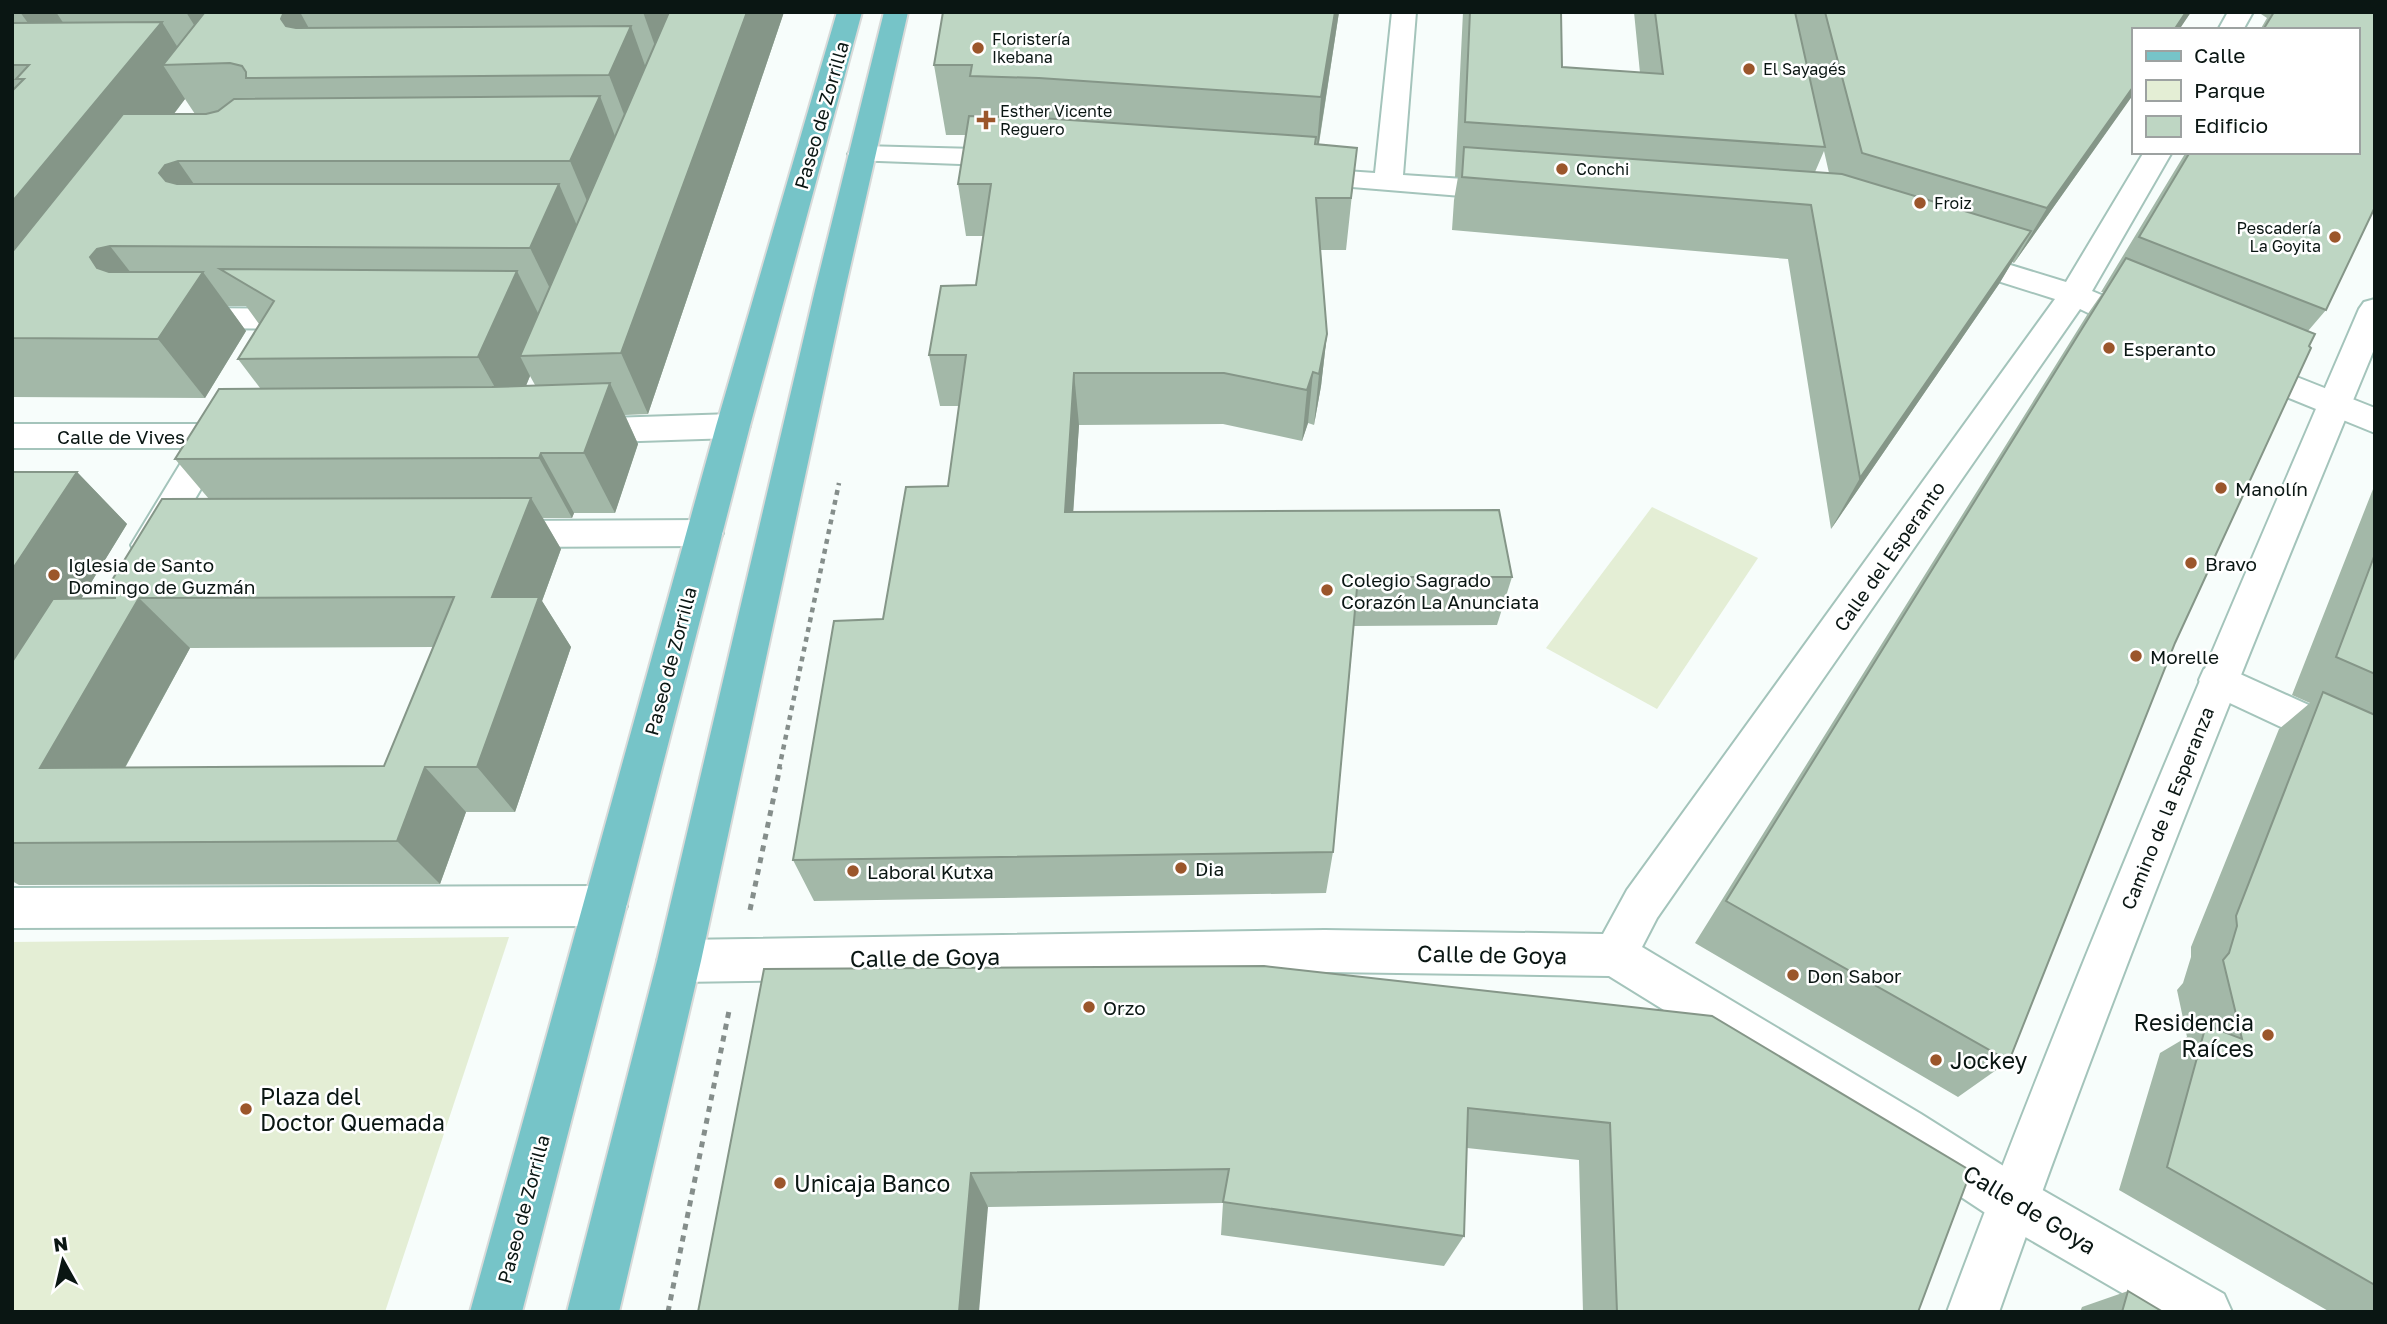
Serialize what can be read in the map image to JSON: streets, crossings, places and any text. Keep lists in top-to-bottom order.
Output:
{
  "streets": {
    "main road": ["Paseo de Zorrilla"],
    "street": [
      "Calle de Vives",
      "Calle del Esperanto",
      "Camino de la Esperanza",
      "Calle de Goya"
    ]
  },
  "crossings": [
    ["Calle del Esperanto", "Calle de Goya"],
    ["Camino de la Esperanza", "Calle de Goya"]
  ],
  "places": {
    "other": [
      "Floristería Ikebana",
      "El Sayagés",
      "Conchi",
      "Froiz",
      "Pescadería La Goyita",
      "Esperanto",
      "Manolín",
      "Bravo",
      "Iglesia de Santo Domingo de Guzmán",
      "Colegio Sagrado Corazón La Anunciata",
      "Morelle",
      "Dia",
      "Laboral Kutxa",
      "Don Sabor",
      "Orzo",
      "Residencia Raíces",
      "Jockey",
      "Plaza del Doctor Quemada",
      "Unicaja Banco"
    ],
    "health": ["Esther Vicente Reguero"]
  },
  "legend": ["Calle", "Parque", "Edificio"],
  "north": "top"
}
